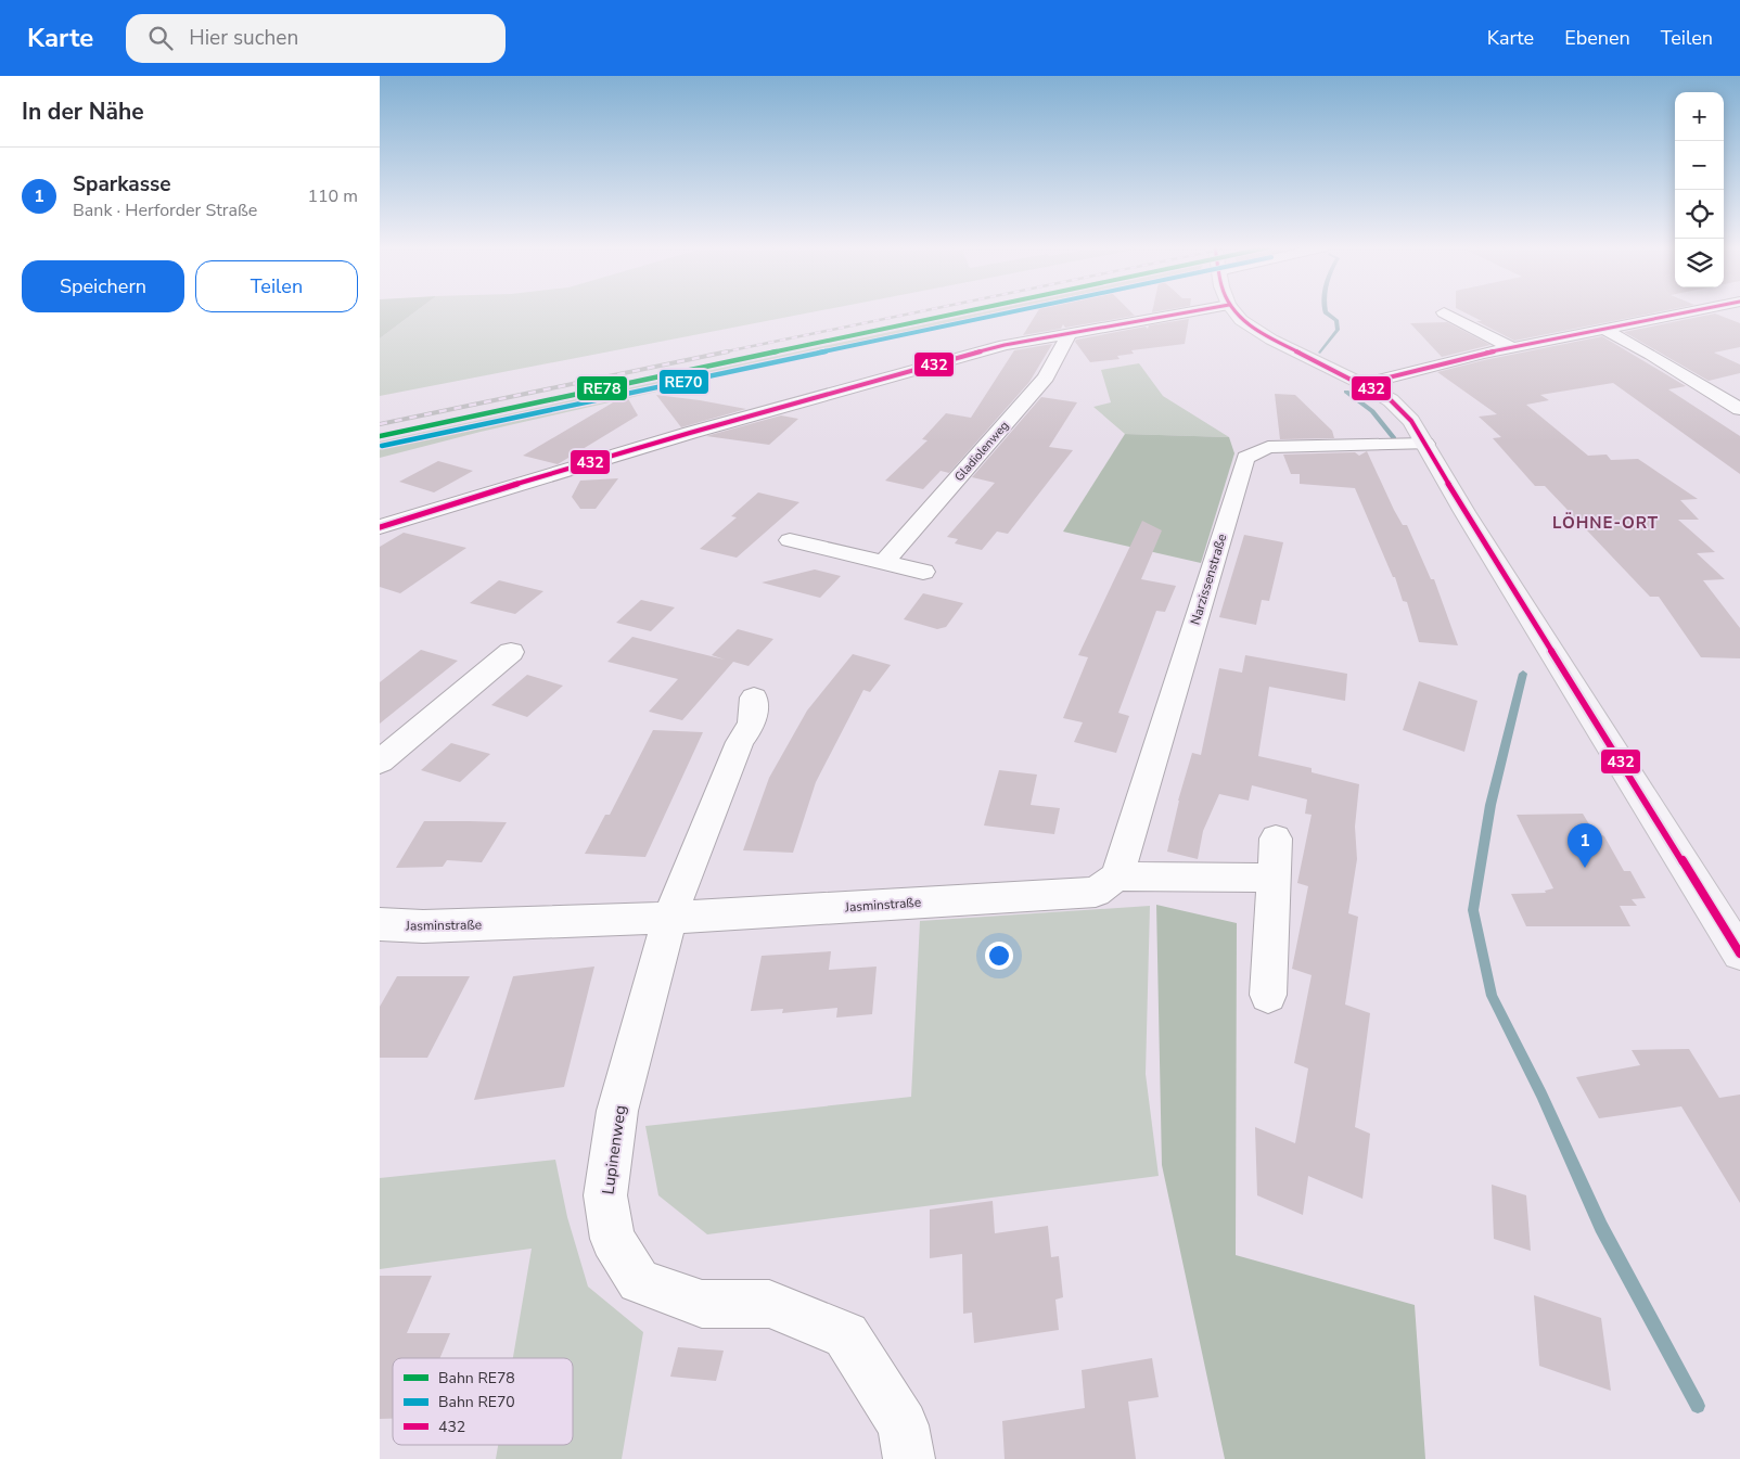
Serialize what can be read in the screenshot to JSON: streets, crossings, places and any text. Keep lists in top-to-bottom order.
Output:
{
  "streets": {
    "street": [
      "Gladiolenweg",
      "Narzissenstraße",
      "Jasminstraße",
      "Lupinenweg"
    ]
  },
  "crossings": [
    ["Narzissenstraße", "Jasminstraße"],
    ["Jasminstraße", "Lupinenweg"]
  ],
  "districts": ["LÖHNE-ORT"],
  "lines": ["rail line RE78", "rail line RE70", "transit line 432"],
  "legend": ["Bahn RE78", "Bahn RE70", "432"],
  "page": {
    "header": "Karte",
    "search": "Hier suchen",
    "nav": ["Karte", "Ebenen", "Teilen"],
    "heading": "In der Nähe",
    "map_buttons": ["+", "−"],
    "list": [
      {
        "mark": "1",
        "name": "Sparkasse",
        "note": "Bank · Herforder Straße",
        "value": "110 m"
      }
    ],
    "buttons": ["Speichern", "Teilen"],
    "pins": "1"
  }
}
